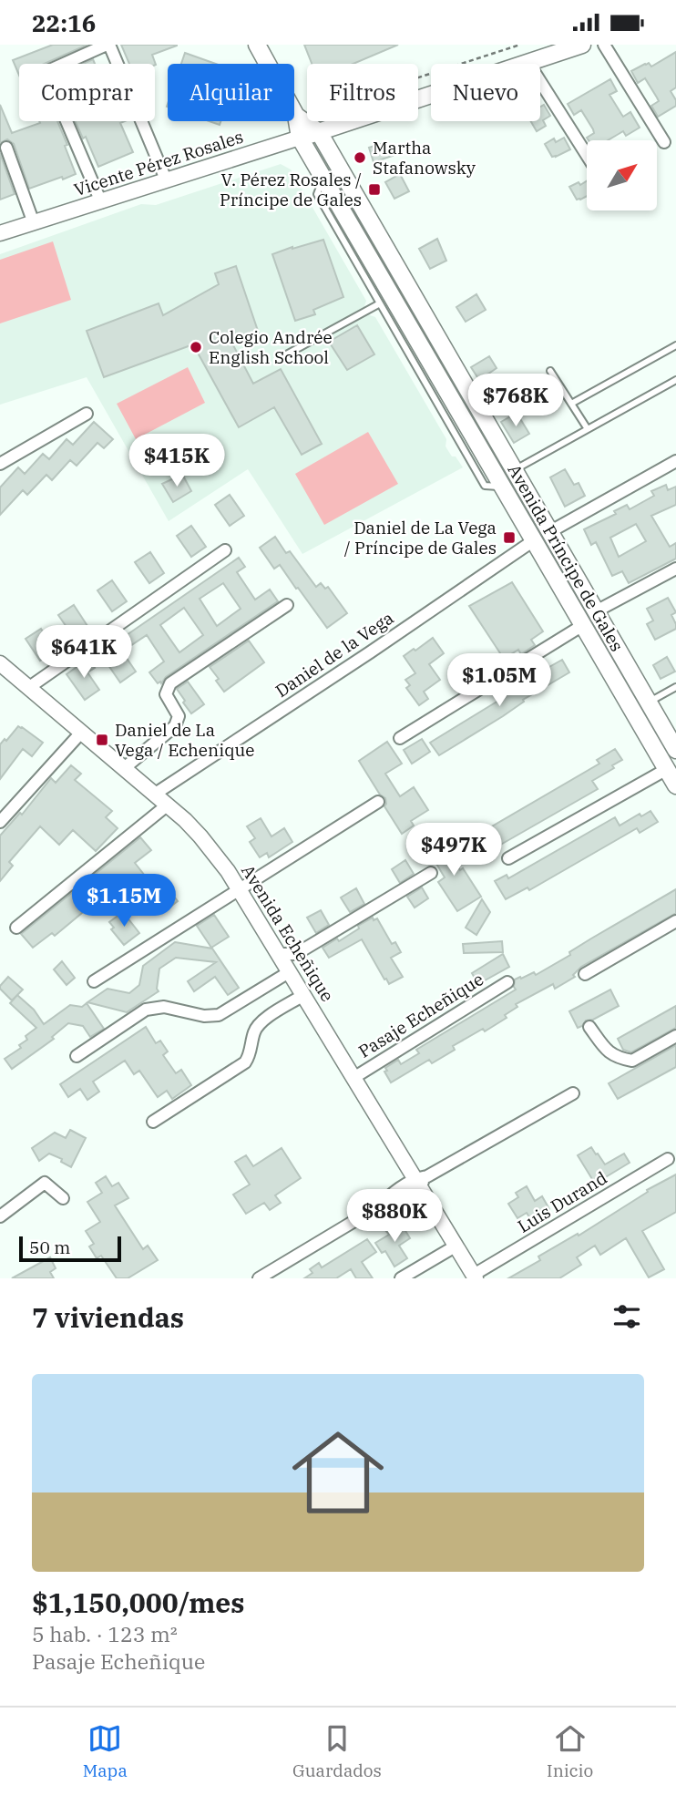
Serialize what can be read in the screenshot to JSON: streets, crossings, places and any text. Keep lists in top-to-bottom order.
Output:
{
  "streets": {
    "main road": ["Vicente Pérez Rosales", "Avenida Príncipe de Gales"],
    "street": [
      "Daniel de la Vega",
      "Avenida Echeñique",
      "Pasaje Echeñique",
      "Luis Durand"
    ]
  },
  "crossings": [
    ["Vicente Pérez Rosales", "Avenida Príncipe de Gales"],
    ["Avenida Príncipe de Gales", "Daniel de la Vega"],
    ["Daniel de la Vega", "Avenida Echeñique"],
    ["Avenida Echeñique", "Pasaje Echeñique"],
    ["Avenida Echeñique", "Luis Durand"]
  ],
  "places": {
    "other": ["Martha Stafanowsky", "Colegio Andrée English School"],
    "transit": ["V. Pérez Rosales / Príncipe de Gales", "Daniel de La Vega / Príncipe de Gales", "Daniel de La Vega / Echenique"]
  },
  "scale_bar": "50 m",
  "north": "top right",
  "page": {
    "status": "22:16",
    "chip": [
      "Comprar",
      "Alquilar",
      "Filtros",
      "Nuevo"
    ],
    "price": [
      "$768K",
      "$415K",
      "$641K",
      "$1.05M",
      "$497K",
      "$1.15M",
      "$880K"
    ],
    "scale": "50 m",
    "heading": "7 viviendas",
    "list": [
      {
        "name": "$1,150,000/mes",
        "note": "5 hab. · 123 m² · Pasaje Echeñique"
      }
    ],
    "tabs": ["Mapa", "Guardados", "Inicio"]
  }
}
